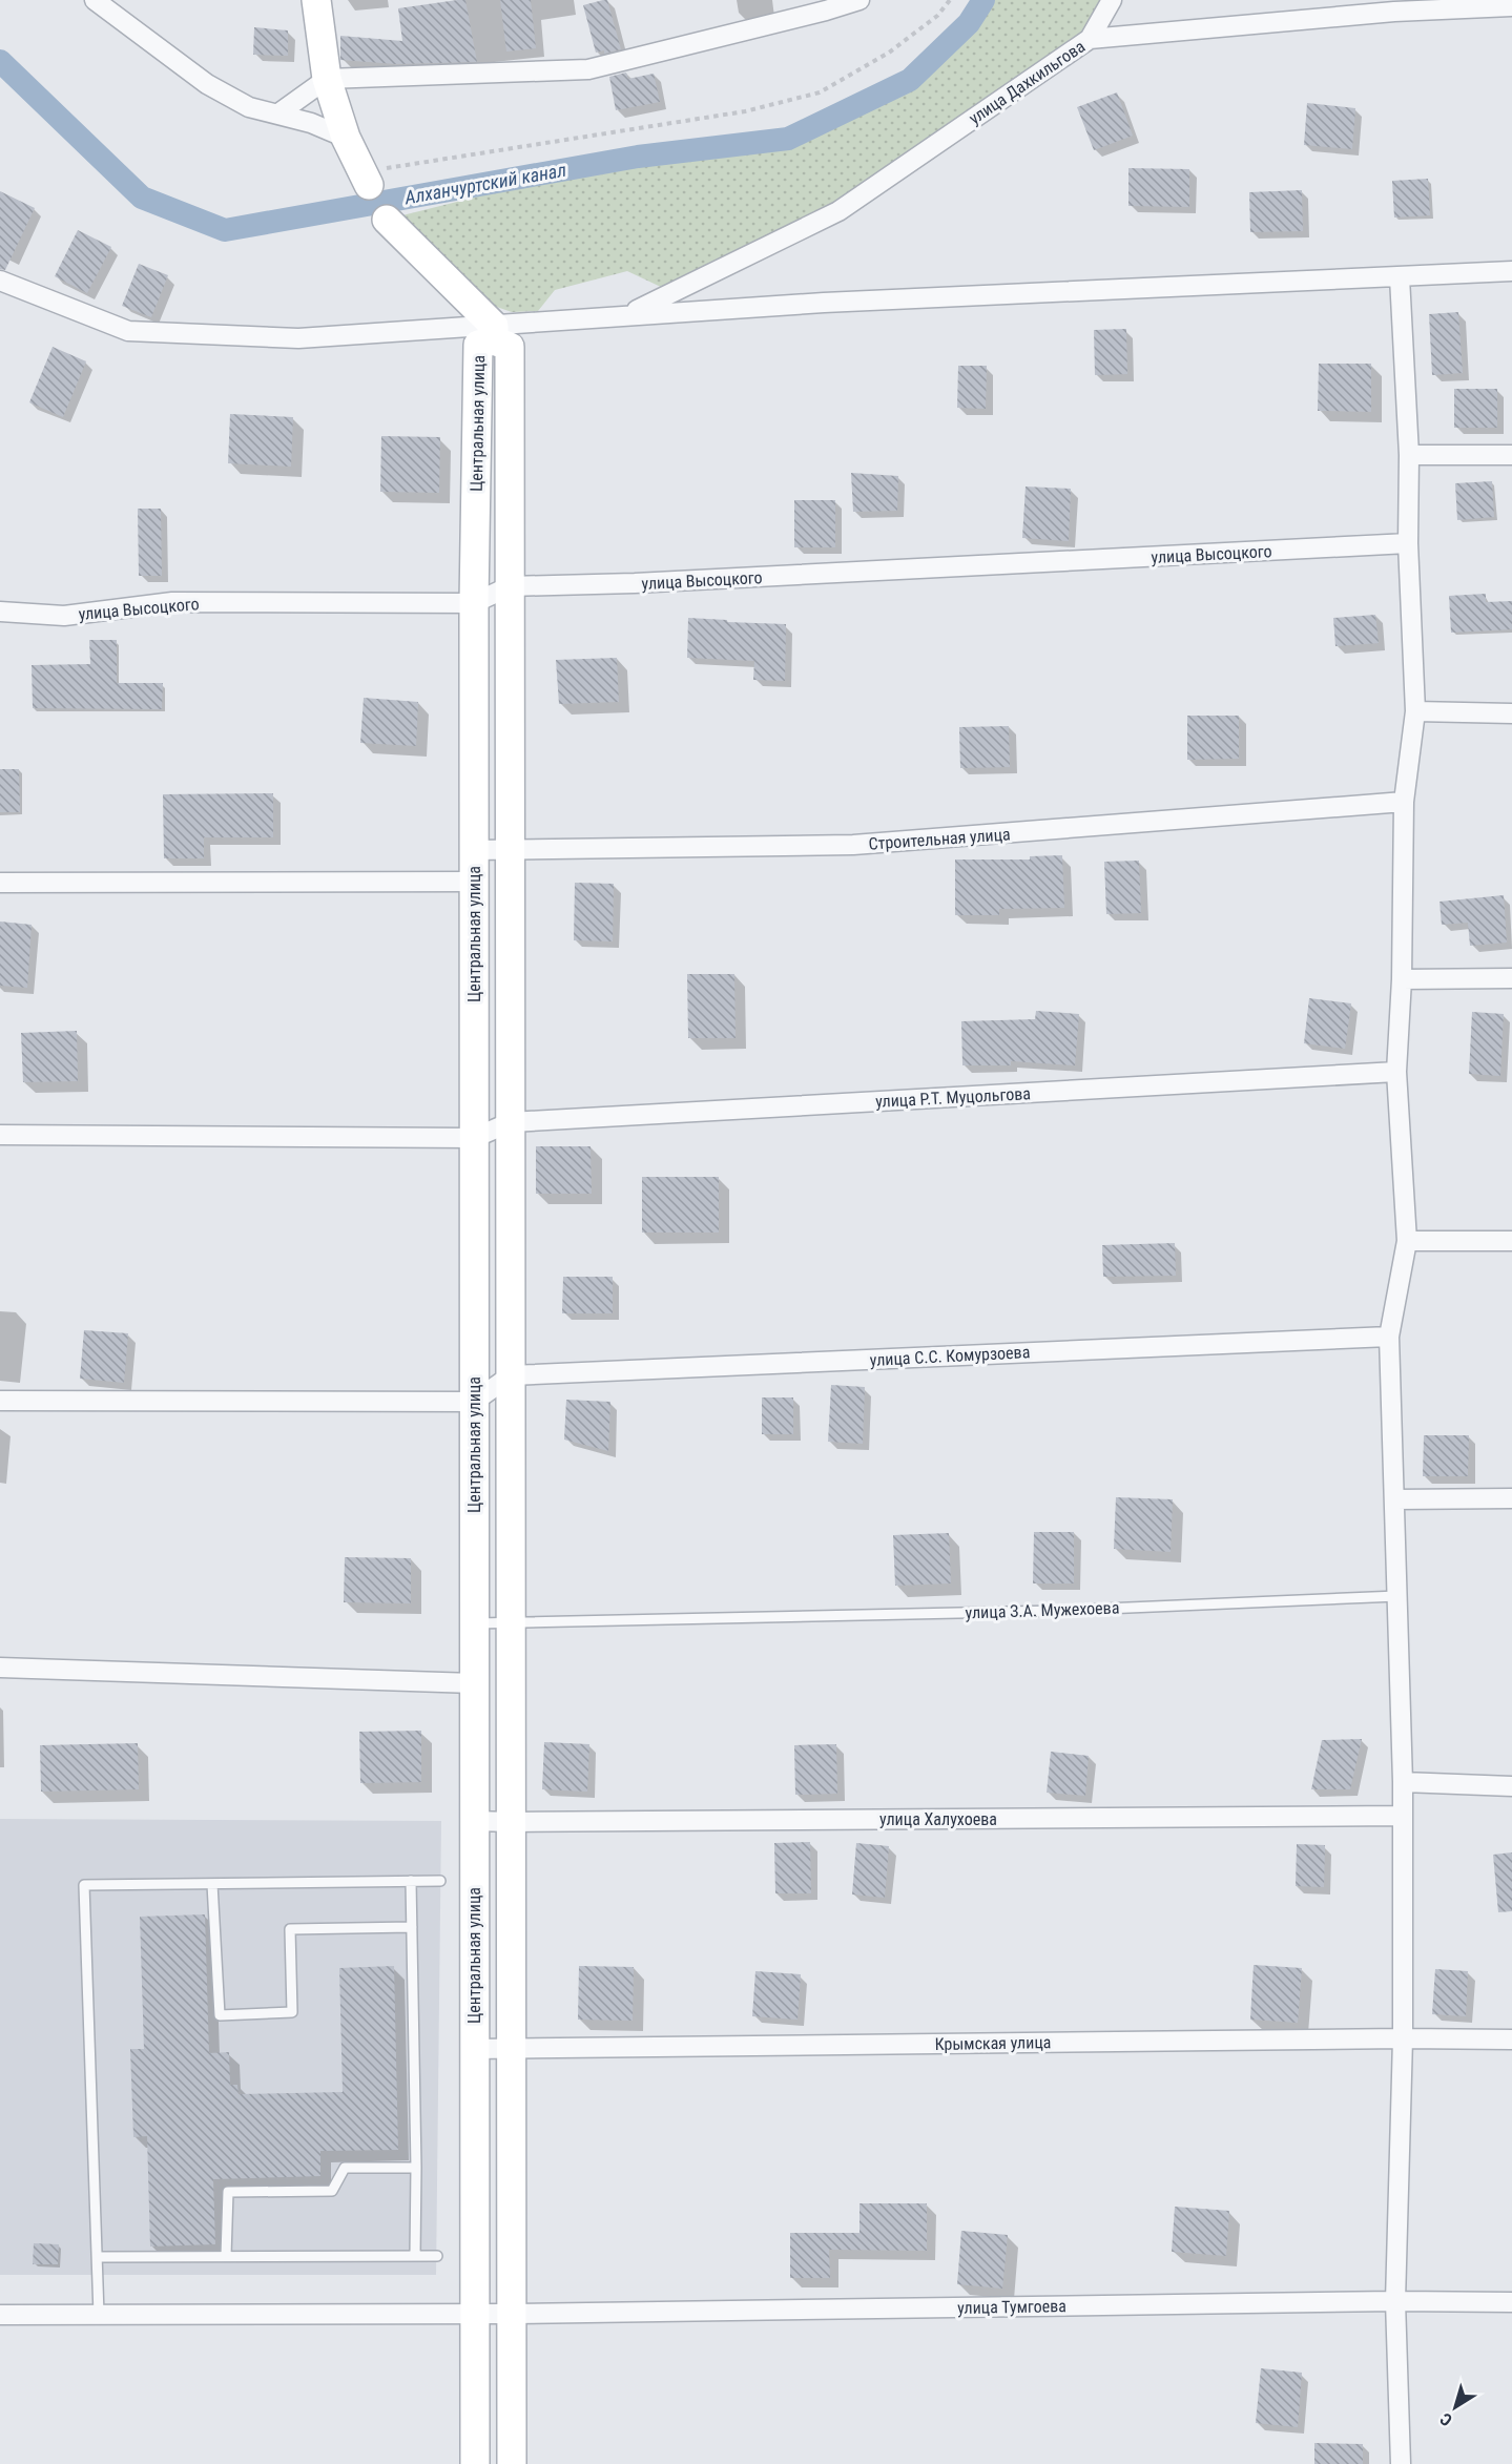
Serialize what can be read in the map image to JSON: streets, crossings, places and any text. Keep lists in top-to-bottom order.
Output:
{
  "streets": {
    "street": [
      "улица Дахкильгова",
      "Центральная улица",
      "улица Высоцкого",
      "Строительная улица",
      "улица Р.Т. Муцольгова",
      "улица С.С. Комурзоева",
      "улица Халухоева",
      "Крымская улица",
      "улица Тумгоева"
    ],
    "lane": ["улица З.А. Мужехоева"]
  },
  "crossings": [
    ["Центральная улица", "улица Высоцкого"],
    ["Центральная улица", "Строительная улица"],
    ["Центральная улица", "улица Р.Т. Муцольгова"],
    ["Центральная улица", "улица С.С. Комурзоева"],
    ["Центральная улица", "улица З.А. Мужехоева"],
    ["Центральная улица", "улица Халухоева"],
    ["Центральная улица", "Крымская улица"],
    ["Центральная улица", "улица Тумгоева"]
  ],
  "water": ["Алханчуртский канал"],
  "north": "bottom left"
}
